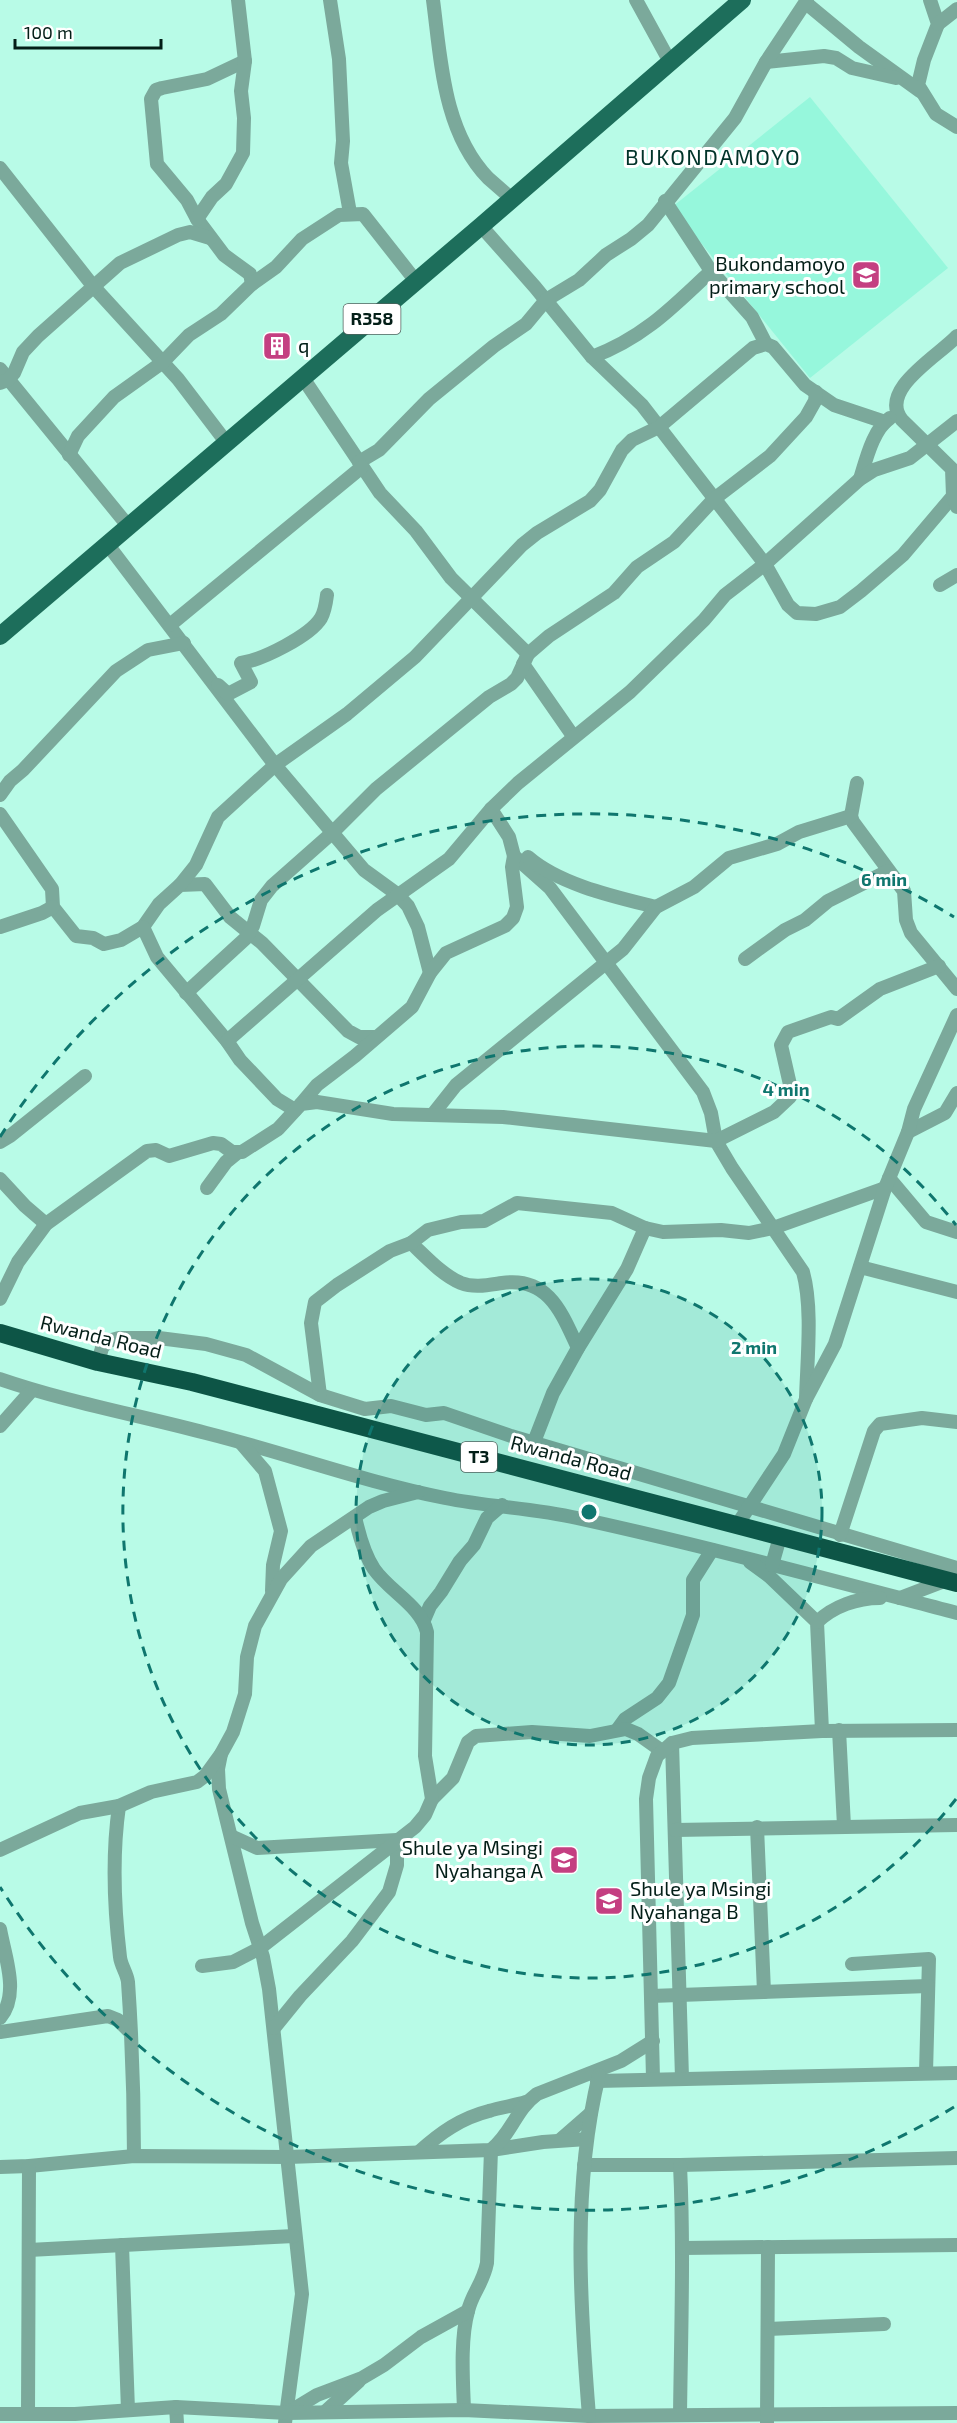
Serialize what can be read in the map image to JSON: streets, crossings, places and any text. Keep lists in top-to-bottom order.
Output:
{
  "streets": {
    "highway": ["Rwanda Road", "T3"],
    "main road": ["R358"]
  },
  "districts": ["BUKONDAMOYO"],
  "places": {
    "school or university": ["Bukondamoyo primary school", "Shule ya Msingi Nyahanga A", "Shule ya Msingi Nyahanga B"],
    "building": ["q"]
  },
  "scale_bar": "100 m",
  "rings": ["6 min", "4 min", "2 min"]
}
